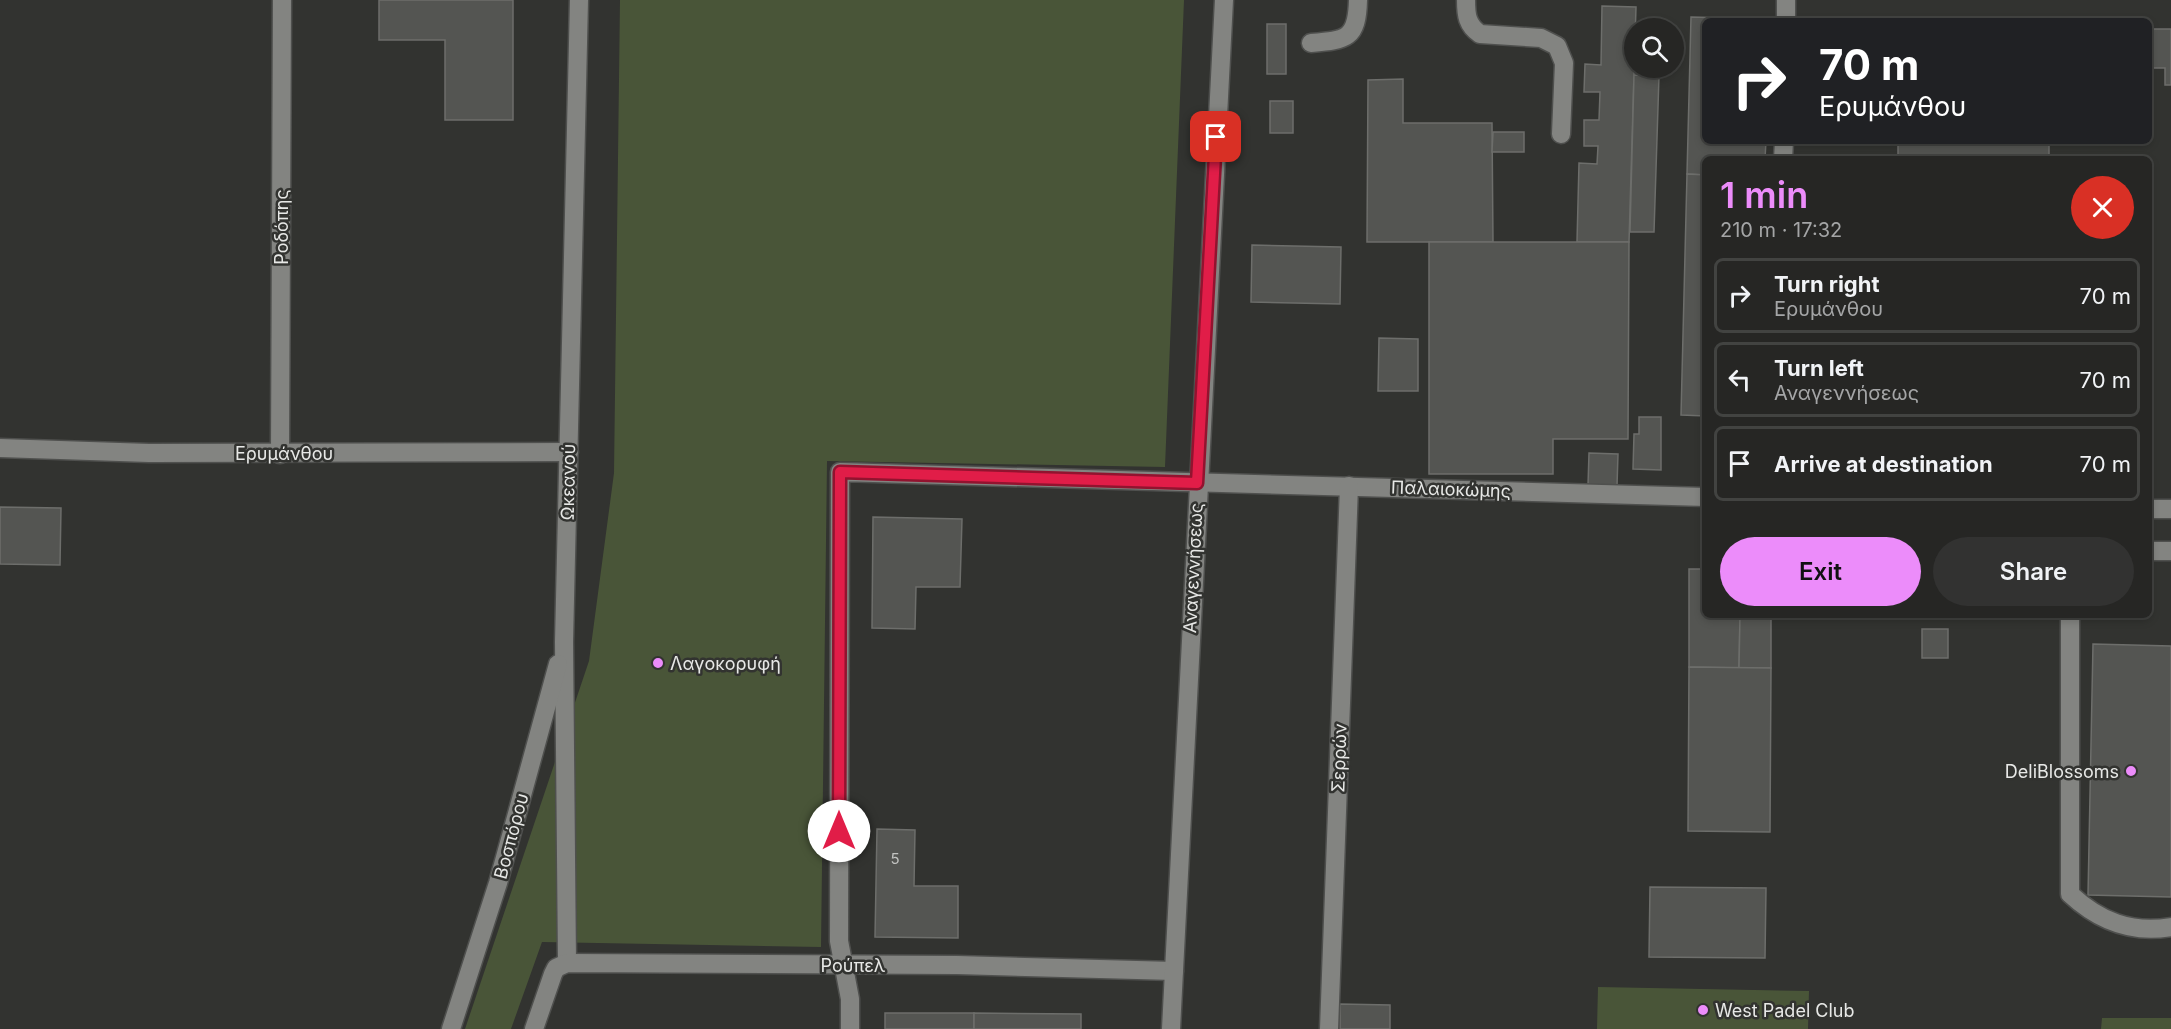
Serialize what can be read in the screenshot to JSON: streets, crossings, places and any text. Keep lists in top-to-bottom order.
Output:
{
  "streets": {
    "street": [
      "Ροδόπης",
      "Ερυμάνθου",
      "Ωκεανού",
      "Παλαιοκώμης",
      "Αναγεννήσεως",
      "Σερρών",
      "Βοσπόρου",
      "Ρούπελ"
    ]
  },
  "crossings": [
    ["Ροδόπης", "Ερυμάνθου"],
    ["Ερυμάνθου", "Ωκεανού"],
    ["Ωκεανού", "Βοσπόρου"],
    ["Ωκεανού", "Ρούπελ"],
    ["Παλαιοκώμης", "Αναγεννήσεως"],
    ["Παλαιοκώμης", "Σερρών"],
    ["Αναγεννήσεως", "Ρούπελ"]
  ],
  "places": ["Λαγοκορυφή", "DeliBlossoms", "West Padel Club"],
  "house_numbers": ["5"],
  "page": {
    "turn": ["70 m", "Ερυμάνθου"],
    "heading": ["1 min", "210 m · 17:32"],
    "list": [
      {
        "name": "Turn right",
        "note": "Ερυμάνθου",
        "value": "70 m"
      },
      {
        "name": "Turn left",
        "note": "Αναγεννήσεως",
        "value": "70 m"
      },
      {
        "name": "Arrive at destination",
        "value": "70 m"
      }
    ],
    "buttons": ["Exit", "Share"]
  }
}
